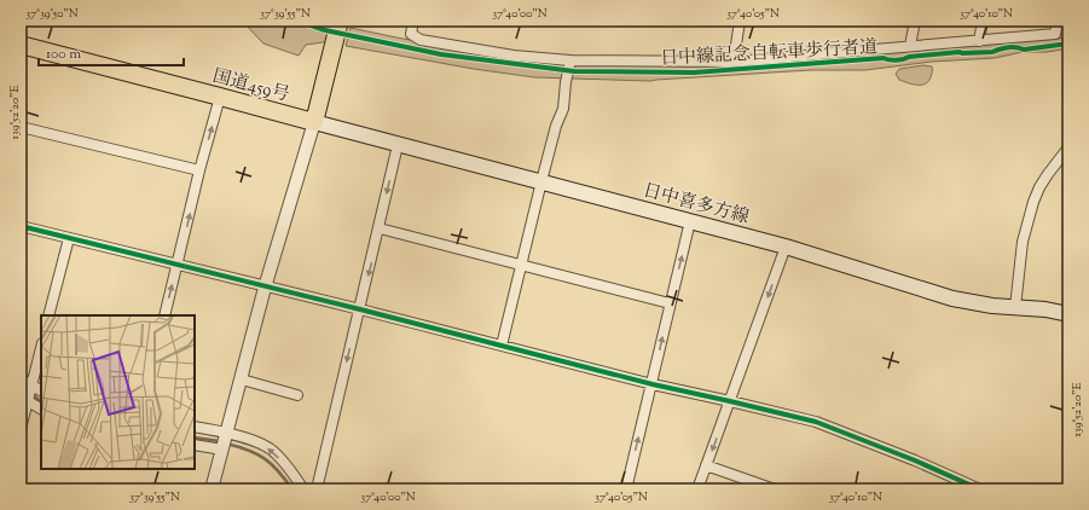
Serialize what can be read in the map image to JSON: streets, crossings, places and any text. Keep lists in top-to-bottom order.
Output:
{
  "streets": {
    "highway": ["国道459号"],
    "main road": ["日中喜多方線"],
    "cycle path": ["日中線記念自転車歩行者道"]
  },
  "crossings": [
    ["国道459号", "日中喜多方線"]
  ],
  "scale_bar": "100 m",
  "coordinates": [
    "37°39'50\"N",
    "37°39'55\"N",
    "37°40'00\"N",
    "37°40'05\"N",
    "37°40'10\"N",
    "139°52'20\"E"
  ]
}
